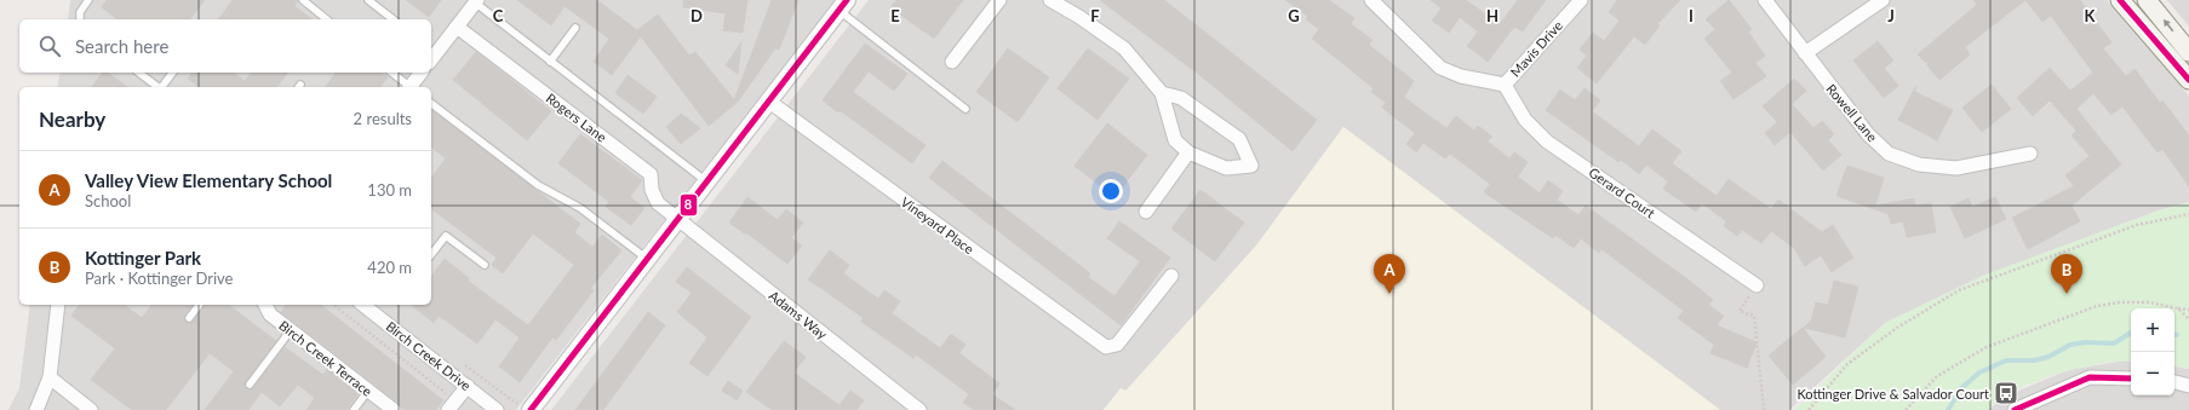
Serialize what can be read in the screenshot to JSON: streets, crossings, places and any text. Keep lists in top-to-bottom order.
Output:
{
  "streets": {
    "street": [
      "Mavis Drive",
      "Rowell Lane",
      "Rogers Lane",
      "Gerard Court",
      "Vineyard Place",
      "Adams Way",
      "Birch Creek Drive",
      "Birch Creek Terrace"
    ]
  },
  "crossings": [
    ["Mavis Drive", "Gerard Court"],
    ["Rogers Lane", "Adams Way"]
  ],
  "places": {
    "bus stop": ["Kottinger Drive & Salvador Court"]
  },
  "lines": ["transit line 8"],
  "page": {
    "search": "Search here",
    "heading": ["Nearby", "2 results"],
    "list": [
      {
        "mark": "A",
        "name": "Valley View Elementary School",
        "note": "School",
        "value": "130 m"
      },
      {
        "mark": "B",
        "name": "Kottinger Park",
        "note": "Park · Kottinger Drive",
        "value": "420 m"
      }
    ],
    "pins": ["A", "B"],
    "map_buttons": ["+", "−"]
  },
  "grid": {
    "columns": [
      "C",
      "D",
      "E",
      "F",
      "G",
      "H",
      "I",
      "J",
      "K"
    ]
  }
}
